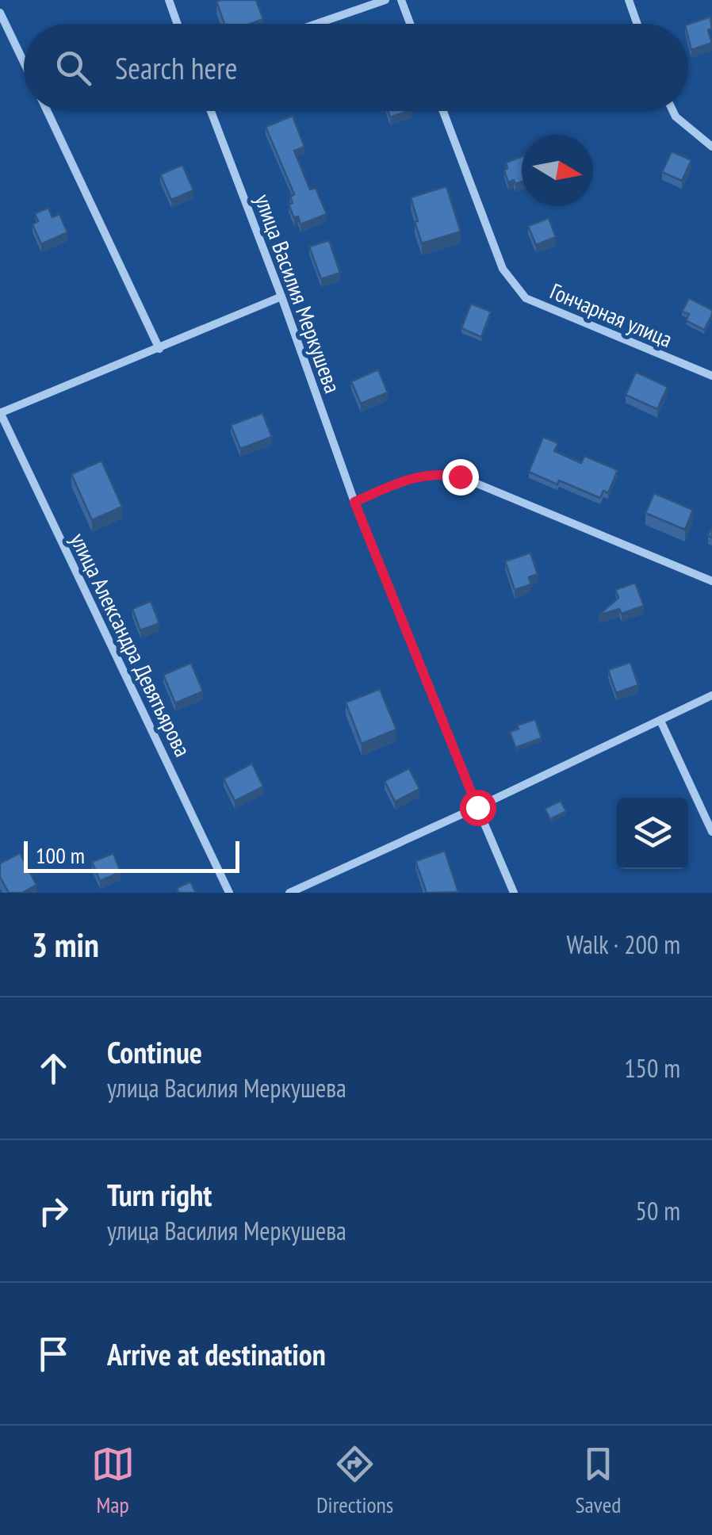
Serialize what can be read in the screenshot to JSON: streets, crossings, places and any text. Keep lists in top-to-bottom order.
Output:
{
  "streets": {
    "street": ["улица Василия Меркушева", "Гончарная улица", "улица Александра Девятьярова"]
  },
  "scale_bar": "100 m",
  "north": "right",
  "page": {
    "search": "Search here",
    "scale": "100 m",
    "heading": ["3 min", "Walk · 200 m"],
    "list": [
      ["Continue", "улица Василия Меркушева", "150 m"],
      ["Turn right", "улица Василия Меркушева", "50 m"],
      "Arrive at destination"
    ],
    "nav": ["Map", "Directions", "Saved"]
  }
}
